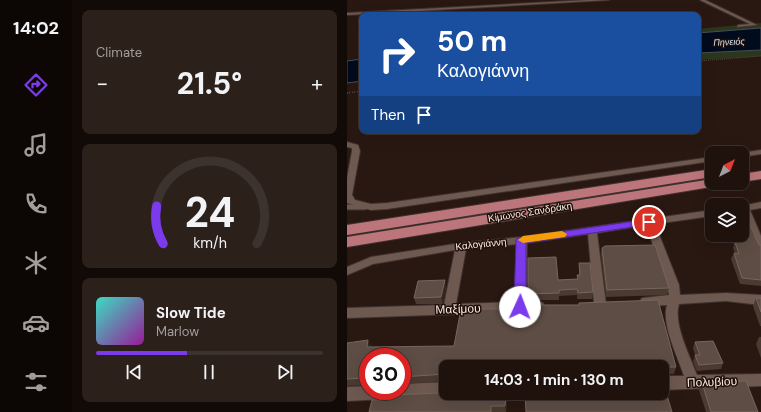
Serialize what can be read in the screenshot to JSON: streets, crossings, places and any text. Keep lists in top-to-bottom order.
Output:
{
  "streets": {
    "highway": ["Κίμωνος Σανδράκη"],
    "street": ["Καλογιάννη", "Μαξίμου", "Πολυβίου"]
  },
  "water": ["Πηνειός"],
  "north": "top right",
  "page": {
    "tabs": "14:02",
    "tile": "Climate",
    "turn": ["50 m", "Καλογιάννη"],
    "heat": ["−", "21.5°", "+"],
    "then": "Then",
    "song": ["Slow Tide", "Marlow"],
    "limit": "30",
    "trip": "14:03 · 1 min · 130 m",
    "gauge": ["24", "km/h"]
  }
}
